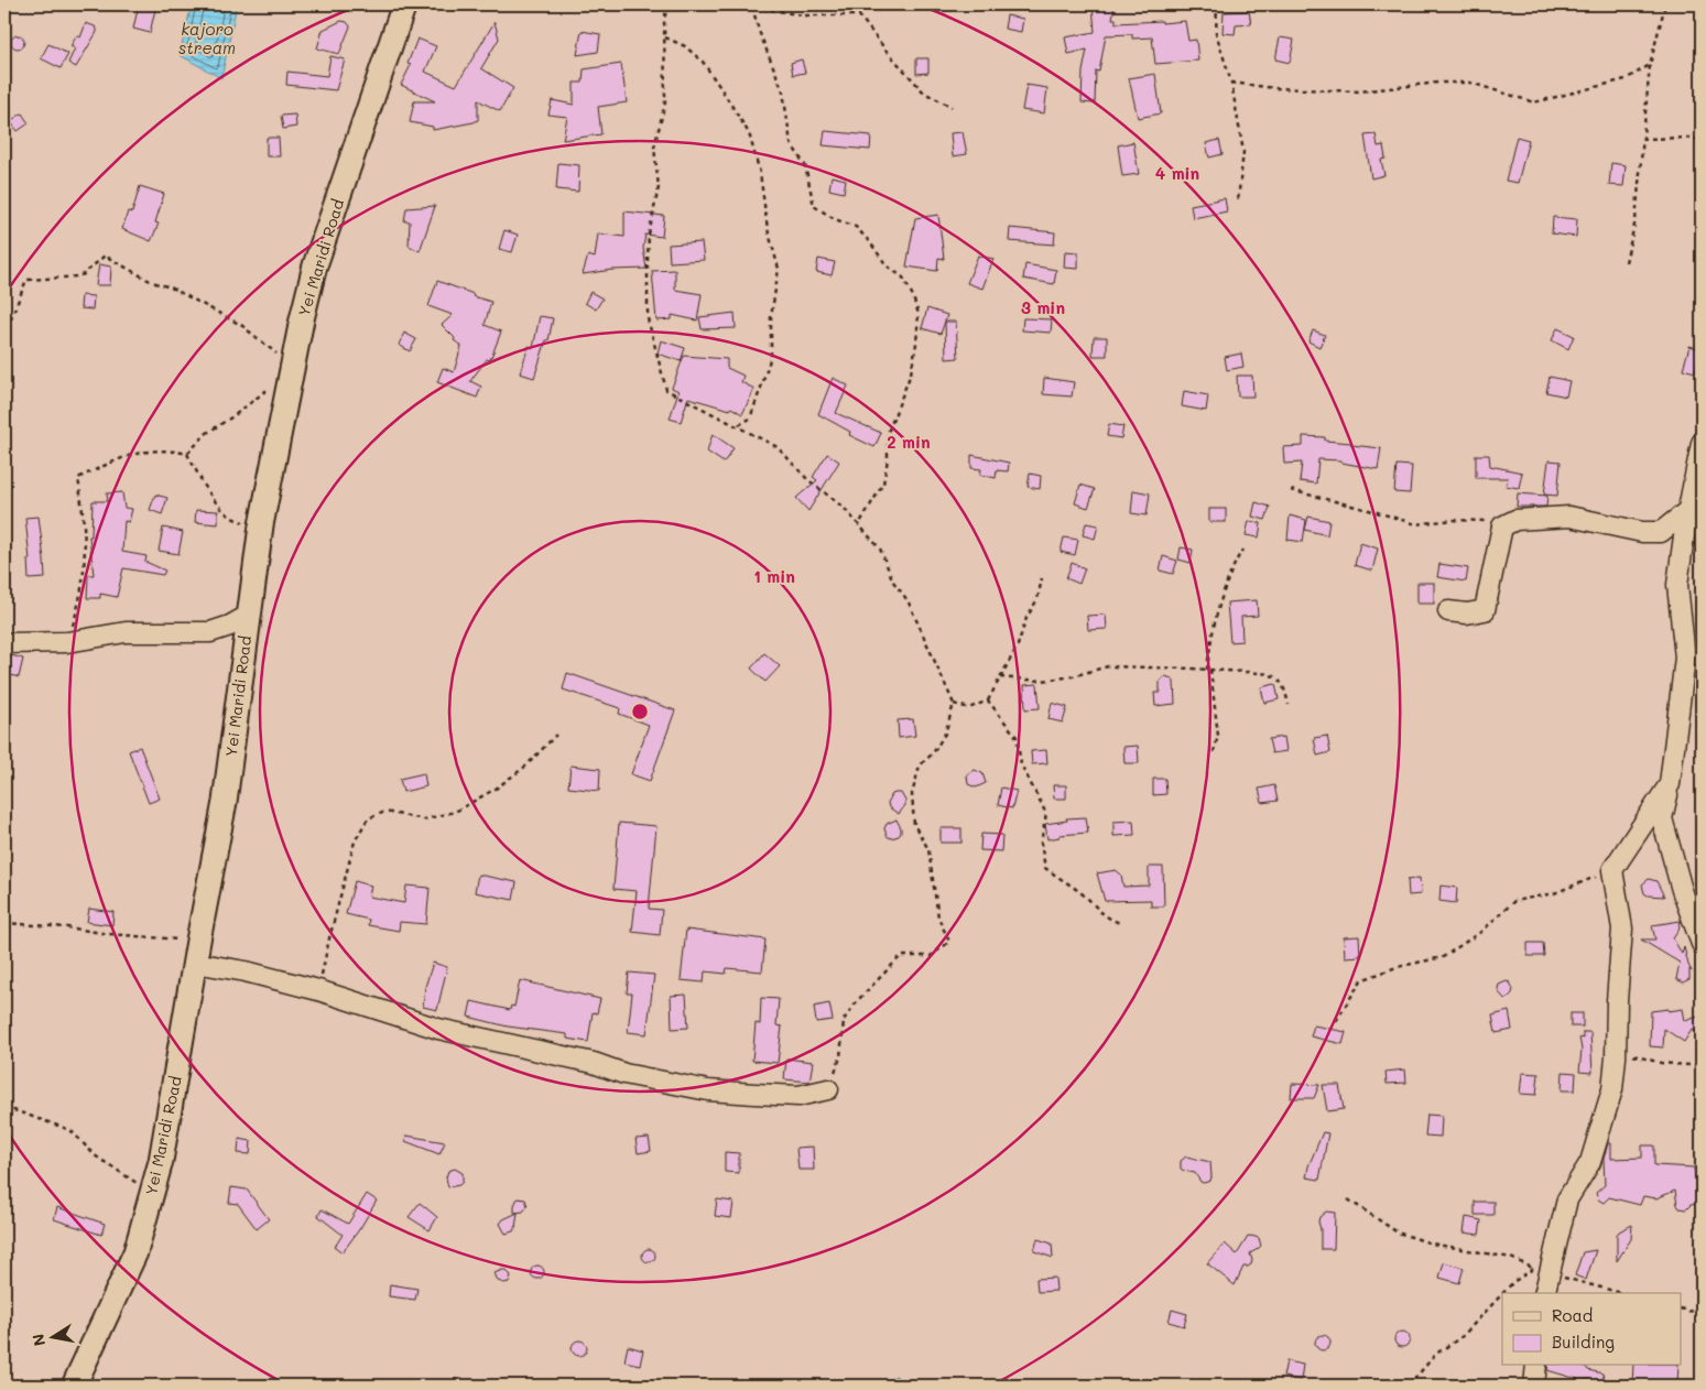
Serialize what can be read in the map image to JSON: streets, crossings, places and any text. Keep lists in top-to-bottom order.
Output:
{
  "streets": {
    "main road": ["Yei Maridi Road"]
  },
  "water": ["kajoro stream"],
  "legend": ["Road", "Building"],
  "north": "left",
  "rings": [
    "4 min",
    "3 min",
    "2 min",
    "1 min"
  ]
}
